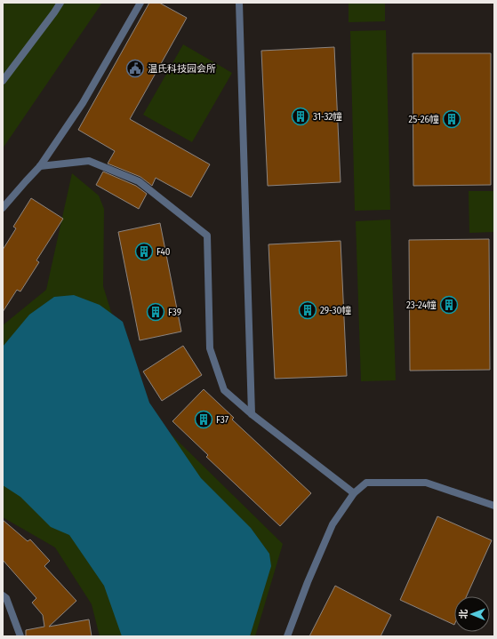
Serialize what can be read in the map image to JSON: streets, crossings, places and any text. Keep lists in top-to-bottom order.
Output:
{
  "places": {
    "public building": ["温氏科技园会所"],
    "building": [
      "31-32幢",
      "25-26幢",
      "F40",
      "23-24幢",
      "29-30幢",
      "F39",
      "F37"
    ]
  },
  "north": "left"
}
